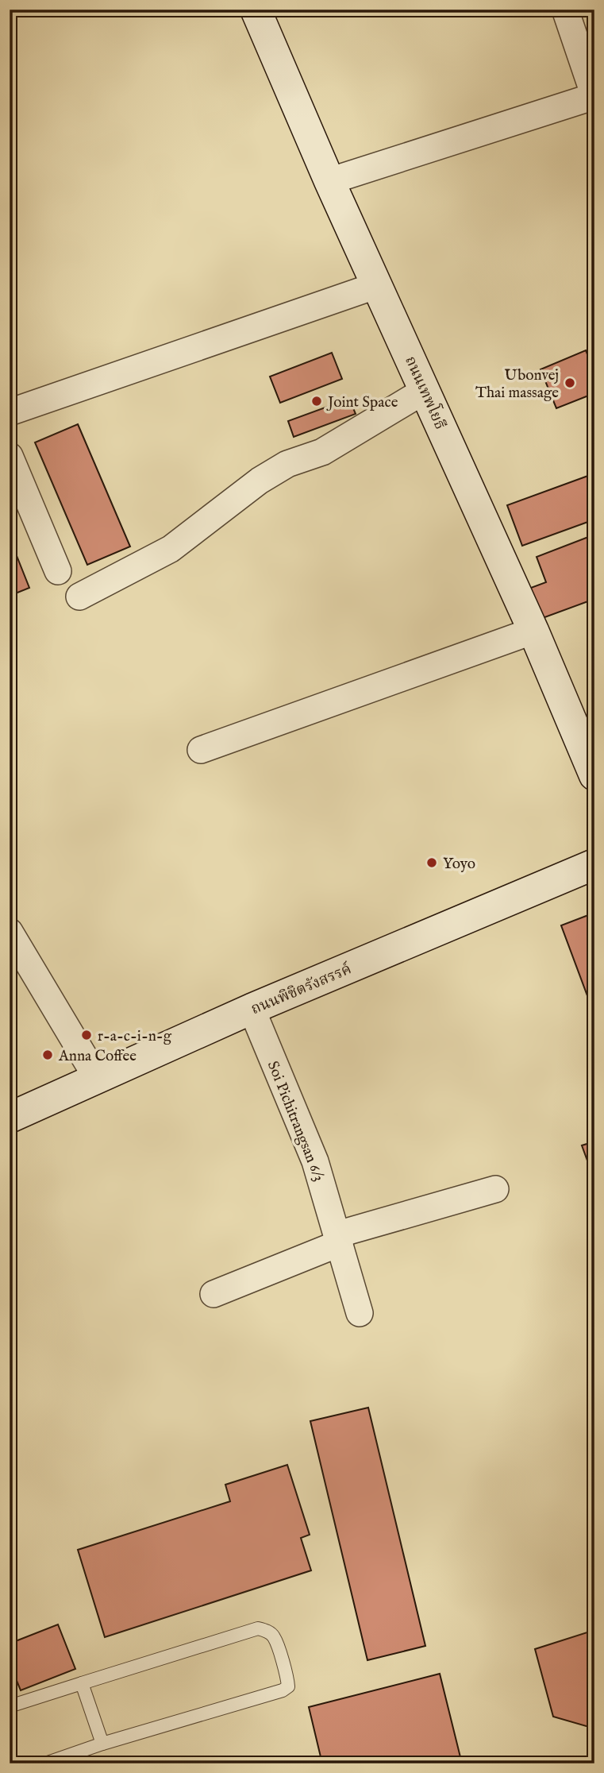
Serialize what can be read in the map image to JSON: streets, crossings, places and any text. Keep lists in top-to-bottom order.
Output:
{
  "streets": {
    "street": ["ถนนเทพโยธี", "ถนนพิชิตรังสรรค์", "Soi Pichitrangsan 6/3"]
  },
  "crossings": [
    ["ถนนพิชิตรังสรรค์", "Soi Pichitrangsan 6/3"]
  ],
  "places": [
    "Ubonvej Thai massage",
    "Joint Space",
    "Yoyo",
    "r-a-c-i-n-g",
    "Anna Coffee"
  ]
}
